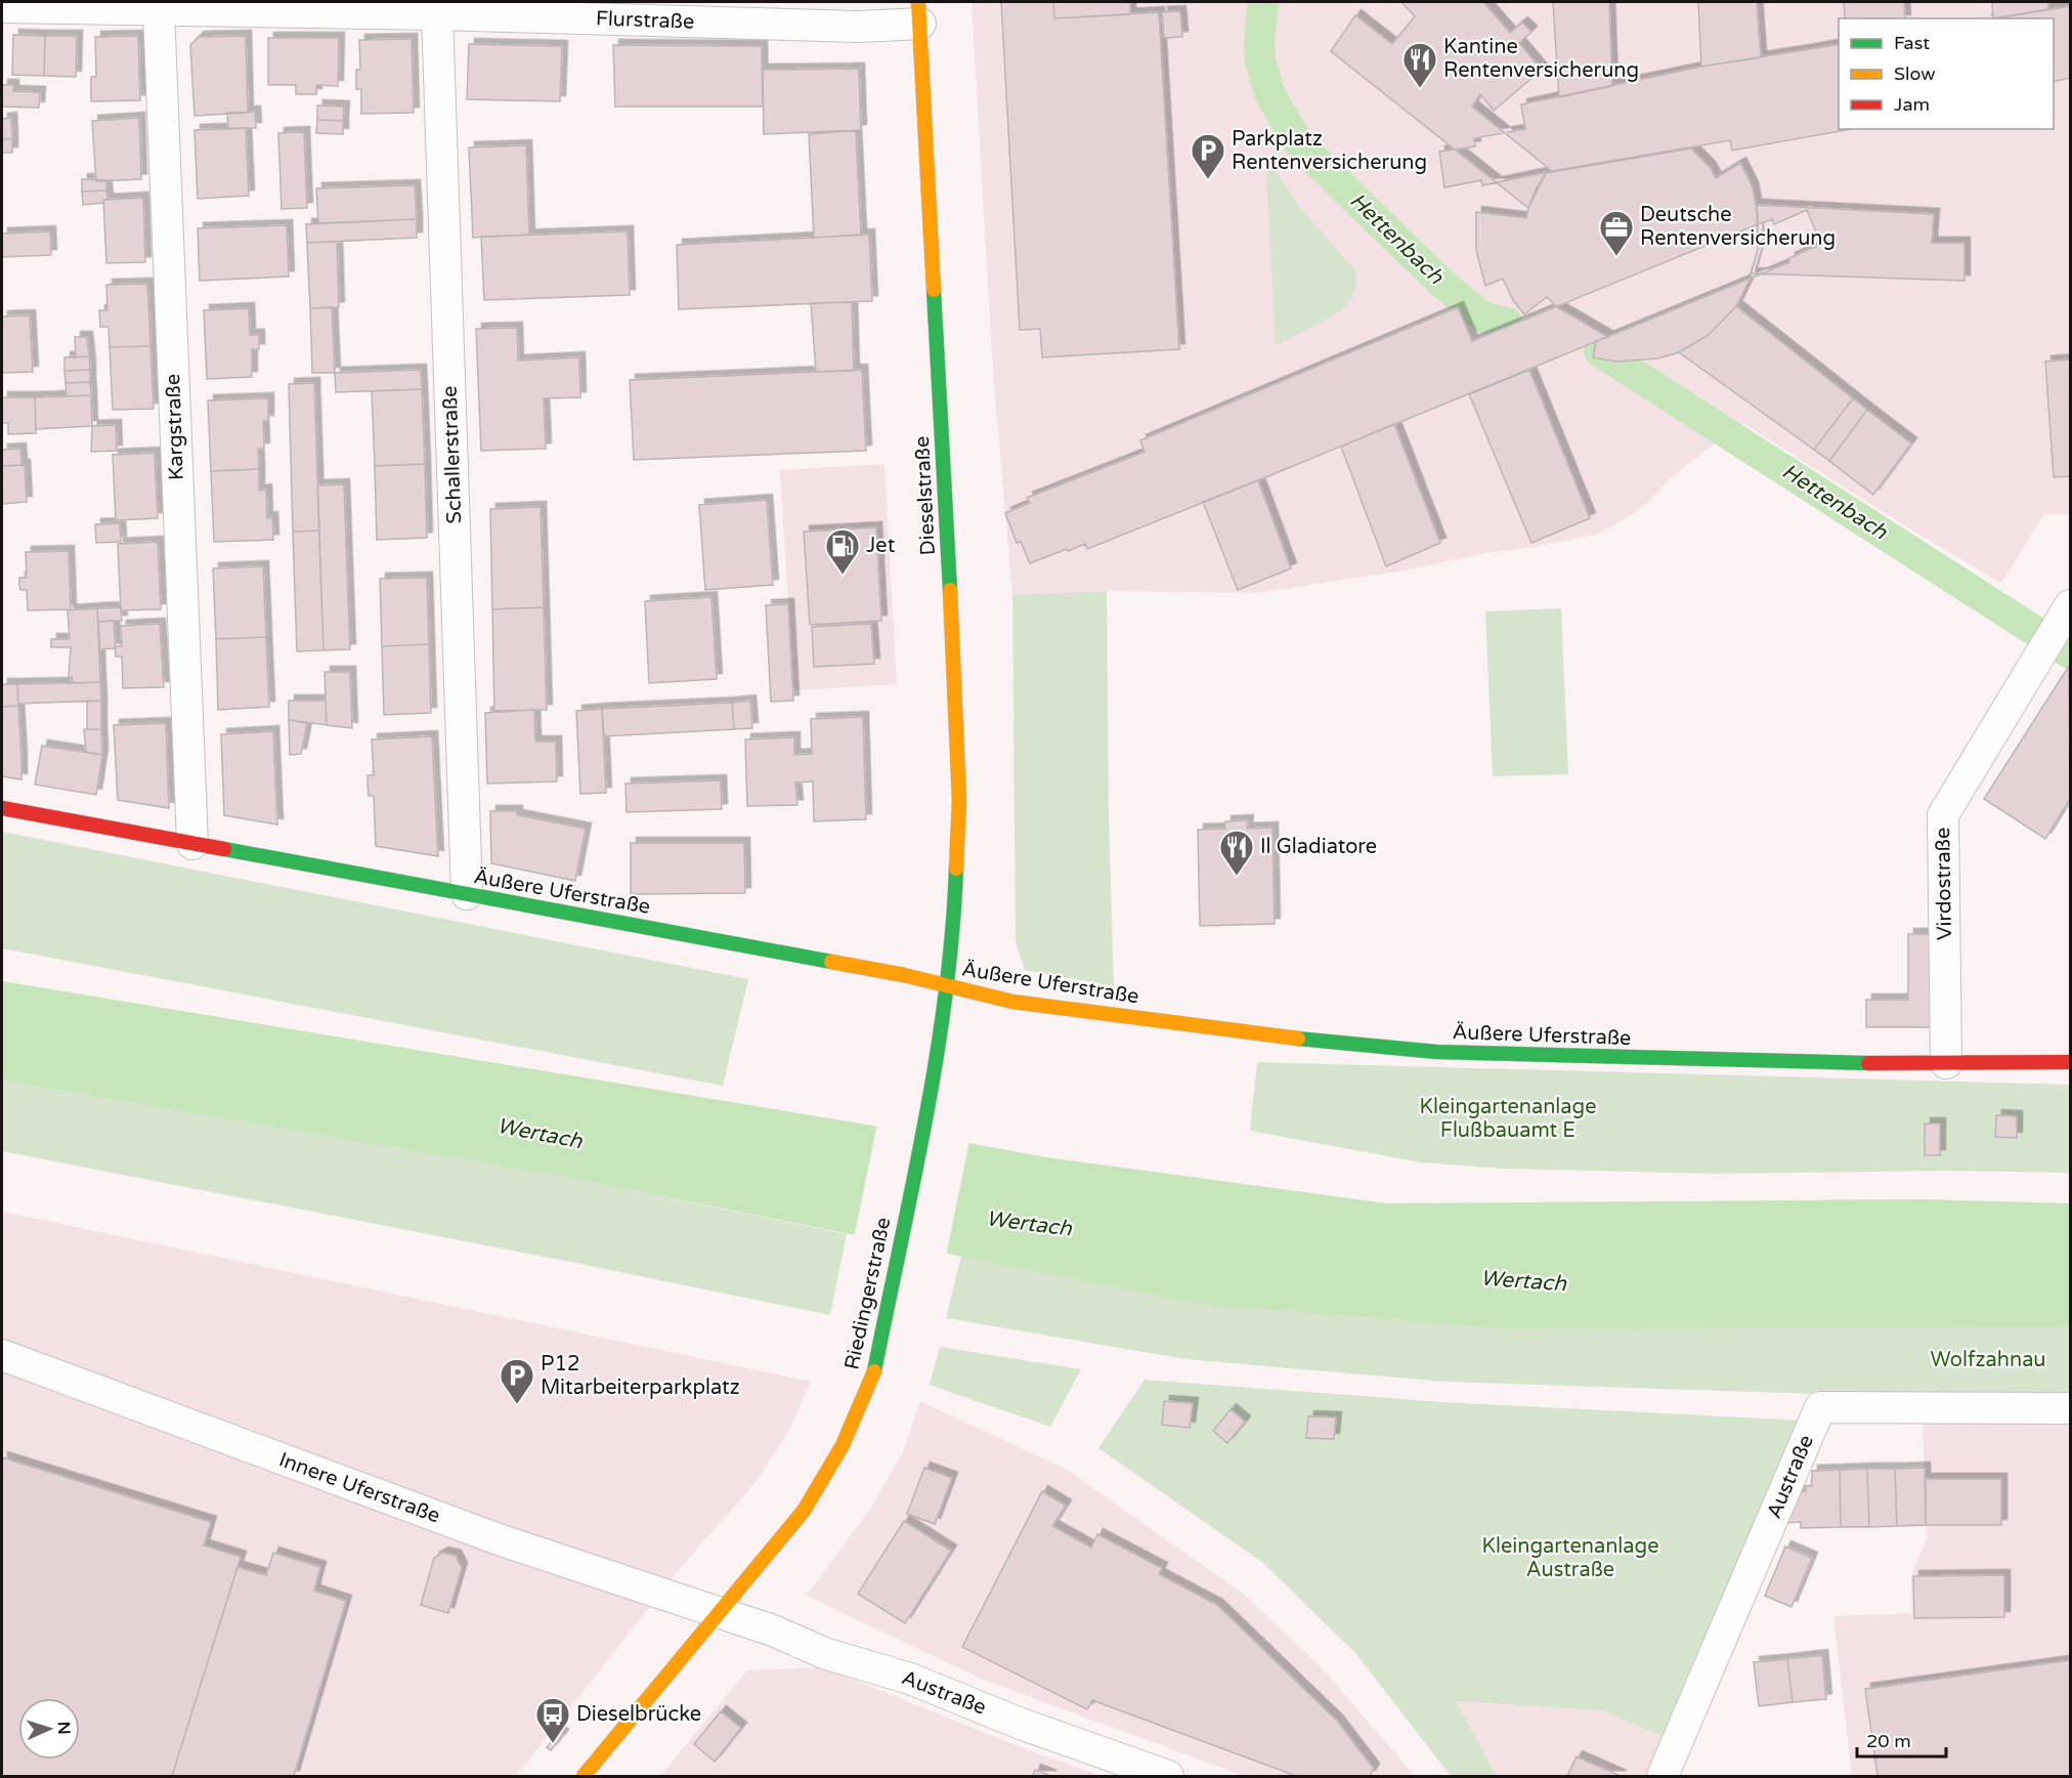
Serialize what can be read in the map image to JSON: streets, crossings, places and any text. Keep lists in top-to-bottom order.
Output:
{
  "streets": {
    "street": [
      "Flurstraße",
      "Kargstraße",
      "Schallerstraße",
      "Dieselstraße",
      "Virdostraße",
      "Äußere Uferstraße",
      "Riedingerstraße",
      "Austraße",
      "Innere Uferstraße"
    ]
  },
  "crossings": [
    ["Flurstraße", "Kargstraße"],
    ["Flurstraße", "Schallerstraße"],
    ["Flurstraße", "Dieselstraße"],
    ["Kargstraße", "Äußere Uferstraße"],
    ["Schallerstraße", "Äußere Uferstraße"],
    ["Dieselstraße", "Äußere Uferstraße"],
    ["Dieselstraße", "Riedingerstraße"],
    ["Virdostraße", "Äußere Uferstraße"],
    ["Äußere Uferstraße", "Riedingerstraße"],
    ["Riedingerstraße", "Austraße"],
    ["Riedingerstraße", "Innere Uferstraße"],
    ["Austraße", "Innere Uferstraße"]
  ],
  "water": ["Hettenbach", "Wertach"],
  "parks": ["Kleingartenanlage Flußbauamt E", "Wolfzahnau", "Kleingartenanlage Austraße"],
  "places": {
    "restaurant": ["Kantine Rentenversicherung", "Il Gladiatore"],
    "parking": ["Parkplatz Rentenversicherung", "P12 Mitarbeiterparkplatz"],
    "office": ["Deutsche Rentenversicherung"],
    "fuel station": ["Jet"],
    "bus stop": ["Dieselbrücke"]
  },
  "legend": ["Fast", "Slow", "Jam"],
  "scale_bar": "20 m",
  "north": "right"
}
